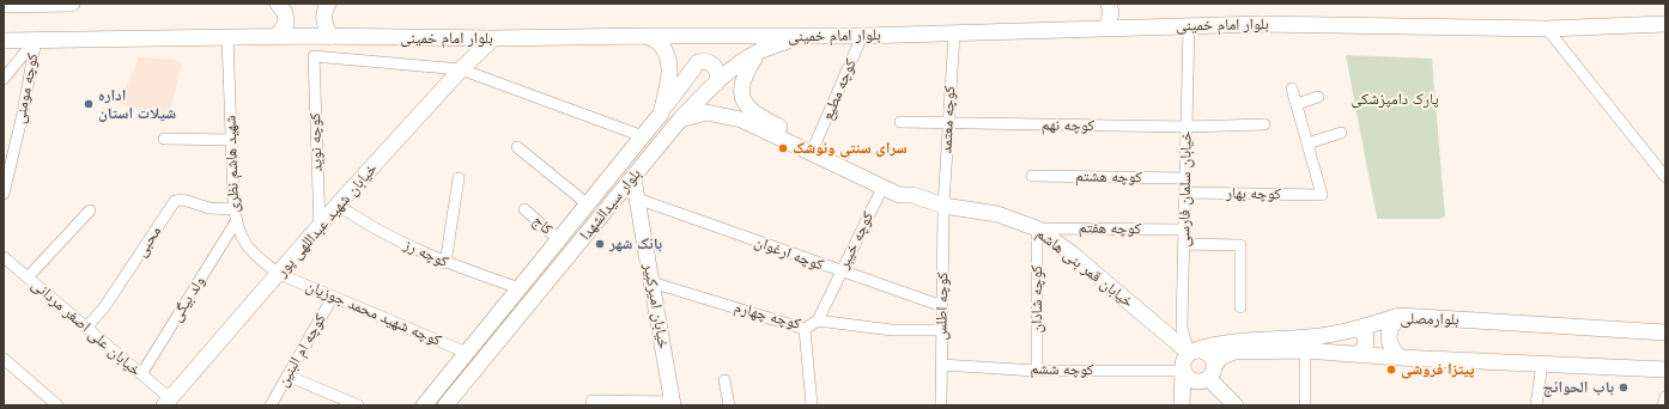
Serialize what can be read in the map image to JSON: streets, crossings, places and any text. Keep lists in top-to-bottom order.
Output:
{
  "streets": {
    "street": [
      "بلوار امام خمینی",
      "کوچه مومنی",
      "کوچه مطیع",
      "کوچه معتمد",
      "کوچه نهم",
      "کوچه نوید",
      "شهید هاشم نظری",
      "کوچه هشتم",
      "خیابان سلمان فارسی",
      "کوچه بهار",
      "بلوار سیدالشهدا",
      "خیابان شهید عبداللهی پور",
      "کاج",
      "کوچه هفتم",
      "کوچه خیبر",
      "محبی",
      "کوچه رز",
      "کوچه ارغوان",
      "خیابان قمر بنی هاشم",
      "ولد بیگی",
      "کوچه شادان",
      "خیابان امیرکبیر",
      "کوچه اطلس",
      "کوچه شهید محمد جوزیان",
      "کوچه چهارم",
      "بلوارمصلی",
      "خیابان علی اصغر مردانی",
      "کوچه ام البنین",
      "کوچه ششم"
    ]
  },
  "crossings": [
    ["بلوار امام خمینی", "کوچه مومنی"],
    ["بلوار امام خمینی", "کوچه مطیع"],
    ["بلوار امام خمینی", "کوچه معتمد"],
    ["بلوار امام خمینی", "شهید هاشم نظری"],
    ["بلوار امام خمینی", "خیابان سلمان فارسی"],
    ["بلوار امام خمینی", "بلوار سیدالشهدا"],
    ["بلوار امام خمینی", "خیابان شهید عبداللهی پور"],
    ["کوچه مطیع", "خیابان قمر بنی هاشم"],
    ["کوچه معتمد", "کوچه نهم"],
    ["کوچه معتمد", "خیابان قمر بنی هاشم"],
    ["کوچه معتمد", "کوچه اطلس"],
    ["کوچه نهم", "خیابان سلمان فارسی"],
    ["کوچه نوید", "خیابان شهید عبداللهی پور"],
    ["شهید هاشم نظری", "خیابان شهید عبداللهی پور"],
    ["شهید هاشم نظری", "محبی"],
    ["شهید هاشم نظری", "ولد بیگی"],
    ["شهید هاشم نظری", "کوچه شهید محمد جوزیان"],
    ["کوچه هشتم", "خیابان سلمان فارسی"],
    ["خیابان سلمان فارسی", "کوچه بهار"],
    ["خیابان سلمان فارسی", "کوچه هفتم"],
    ["خیابان سلمان فارسی", "خیابان قمر بنی هاشم"],
    ["خیابان سلمان فارسی", "بلوارمصلی"],
    ["خیابان سلمان فارسی", "کوچه ششم"],
    ["بلوار سیدالشهدا", "کاج"],
    ["بلوار سیدالشهدا", "کوچه رز"],
    ["بلوار سیدالشهدا", "خیابان قمر بنی هاشم"],
    ["بلوار سیدالشهدا", "خیابان امیرکبیر"],
    ["بلوار سیدالشهدا", "کوچه شهید محمد جوزیان"],
    ["خیابان شهید عبداللهی پور", "کوچه رز"],
    ["خیابان شهید عبداللهی پور", "کوچه شهید محمد جوزیان"],
    ["خیابان شهید عبداللهی پور", "خیابان علی اصغر مردانی"],
    ["کوچه هفتم", "خیابان قمر بنی هاشم"],
    ["کوچه هفتم", "کوچه شادان"],
    ["کوچه خیبر", "کوچه ارغوان"],
    ["کوچه خیبر", "خیابان قمر بنی هاشم"],
    ["کوچه خیبر", "کوچه چهارم"],
    ["محبی", "خیابان علی اصغر مردانی"],
    ["کوچه ارغوان", "خیابان امیرکبیر"],
    ["کوچه ارغوان", "کوچه اطلس"],
    ["خیابان قمر بنی هاشم", "کوچه شادان"],
    ["خیابان قمر بنی هاشم", "کوچه اطلس"],
    ["خیابان قمر بنی هاشم", "بلوارمصلی"],
    ["خیابان قمر بنی هاشم", "کوچه ششم"],
    ["ولد بیگی", "خیابان علی اصغر مردانی"],
    ["کوچه شادان", "کوچه ششم"],
    ["خیابان امیرکبیر", "کوچه چهارم"],
    ["کوچه اطلس", "کوچه چهارم"],
    ["کوچه اطلس", "کوچه ششم"],
    ["کوچه شهید محمد جوزیان", "کوچه ام البنین"],
    ["بلوارمصلی", "کوچه ششم"]
  ],
  "parks": ["پارک دامپزشکی"],
  "places": [
    "اداره شیلات استان",
    "سرای سنتی ونوشک",
    "بانک شهر",
    "پیتزا فروشی",
    "باب الحوائج"
  ]
}
